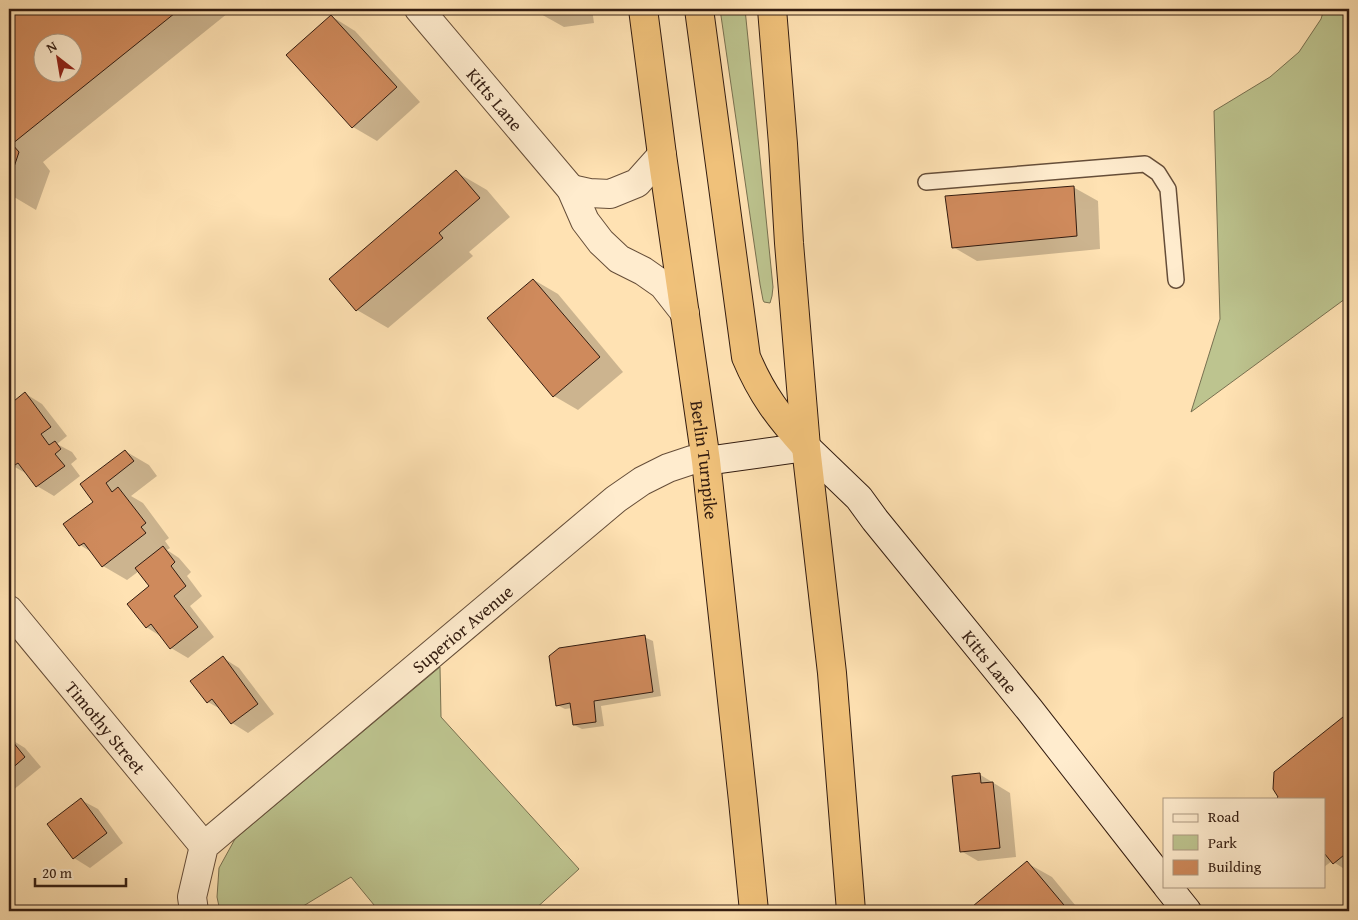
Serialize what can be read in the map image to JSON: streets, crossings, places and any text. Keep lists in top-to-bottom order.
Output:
{
  "streets": {
    "highway": ["Berlin Turnpike"],
    "street": ["Kitts Lane", "Superior Avenue", "Timothy Street"]
  },
  "crossings": [
    ["Kitts Lane", "Berlin Turnpike"],
    ["Kitts Lane", "Superior Avenue"],
    ["Berlin Turnpike", "Superior Avenue"],
    ["Superior Avenue", "Timothy Street"]
  ],
  "legend": ["Road", "Park", "Building"],
  "scale_bar": "20 m",
  "north": "top left"
}
